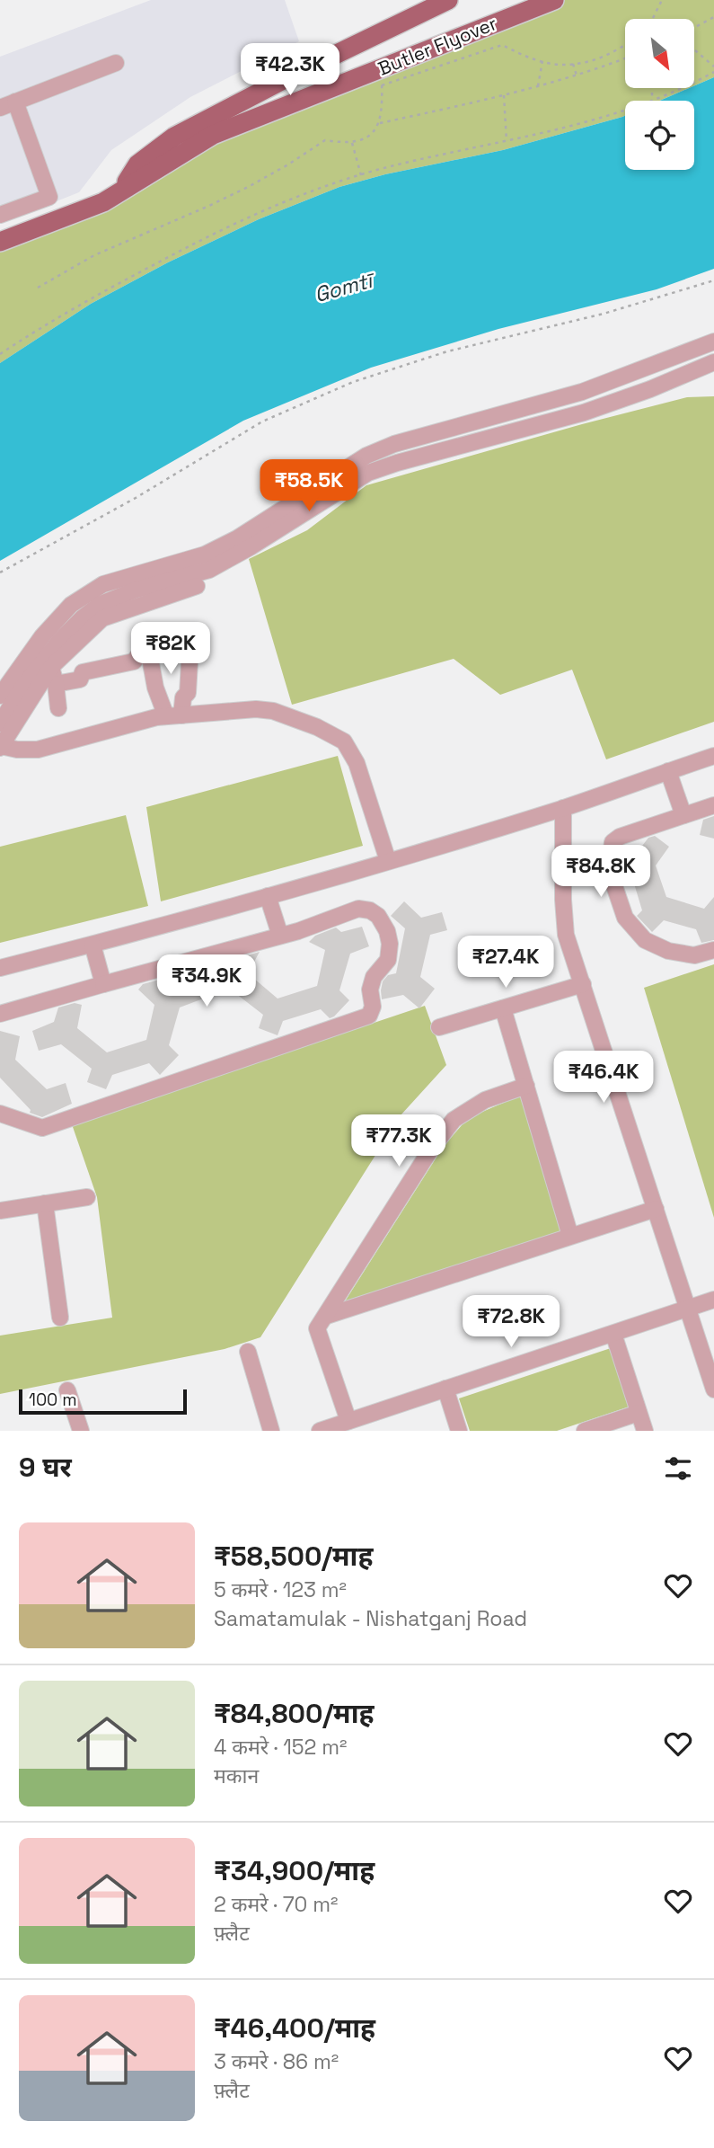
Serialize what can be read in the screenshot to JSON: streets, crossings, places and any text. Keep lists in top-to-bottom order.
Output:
{
  "streets": {
    "main road": ["Butler Flyover"]
  },
  "water": ["Gomtī"],
  "scale_bar": "100 m",
  "north": "bottom right",
  "page": {
    "price": [
      "₹42.3K",
      "₹58.5K",
      "₹82K",
      "₹84.8K",
      "₹27.4K",
      "₹34.9K",
      "₹46.4K",
      "₹77.3K",
      "₹72.8K"
    ],
    "scale": "100 m",
    "heading": "9 घर",
    "list": [
      {
        "name": "₹58,500/माह",
        "note": "5 कमरे · 123 m² · Samatamulak - Nishatganj Road"
      },
      {
        "name": "₹84,800/माह",
        "note": "4 कमरे · 152 m² · मकान"
      },
      {
        "name": "₹34,900/माह",
        "note": "2 कमरे · 70 m² · फ़्लैट"
      },
      {
        "name": "₹46,400/माह",
        "note": "3 कमरे · 86 m² · फ़्लैट"
      }
    ]
  }
}
